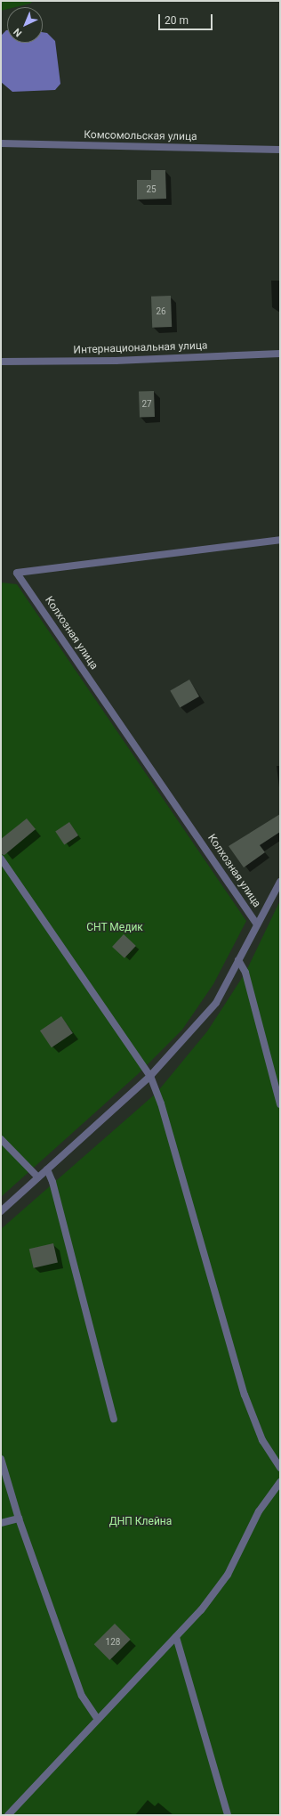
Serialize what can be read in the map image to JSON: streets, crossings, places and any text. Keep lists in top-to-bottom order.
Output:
{
  "streets": {
    "street": ["Комсомольская улица", "Интернациональная улица", "Колхозная улица"]
  },
  "parks": ["СНТ Медик", "ДНП Клейна"],
  "house_numbers": [
    "25",
    "26",
    "27",
    "128"
  ],
  "scale_bar": "20 m",
  "north": "bottom left"
}
